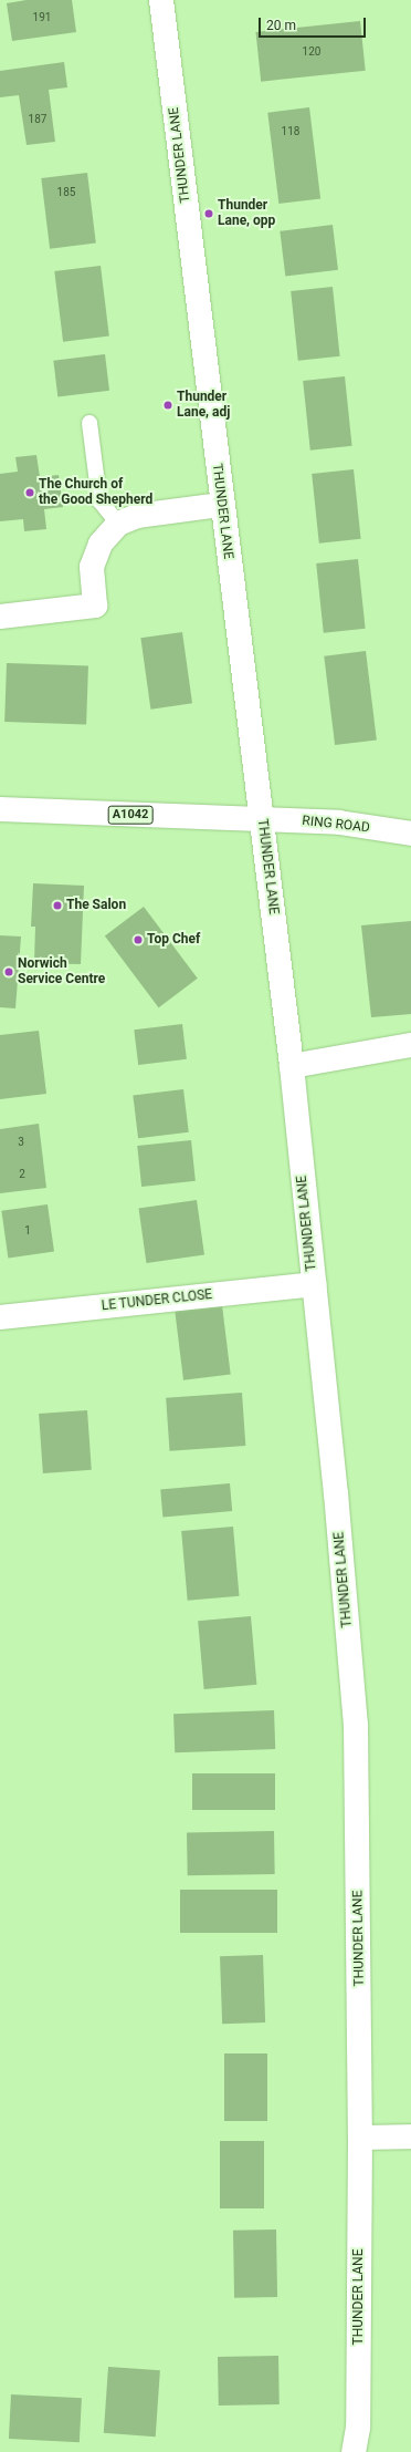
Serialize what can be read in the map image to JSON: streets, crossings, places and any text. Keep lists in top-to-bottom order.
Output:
{
  "streets": {
    "main road": [
      "THUNDER LANE",
      "A1042",
      "RING ROAD",
      "LE TUNDER CLOSE"
    ]
  },
  "crossings": [
    ["THUNDER LANE", "A1042"],
    ["THUNDER LANE", "RING ROAD"],
    ["THUNDER LANE", "LE TUNDER CLOSE"],
    ["A1042", "RING ROAD"]
  ],
  "places": [
    "Thunder Lane, opp",
    "Thunder Lane, adj",
    "The Church of the Good Shepherd",
    "The Salon",
    "Top Chef",
    "Norwich Service Centre"
  ],
  "house_numbers": [
    "191",
    "120",
    "187",
    "118",
    "185",
    "3",
    "2",
    "1"
  ],
  "scale_bar": "20 m"
}
